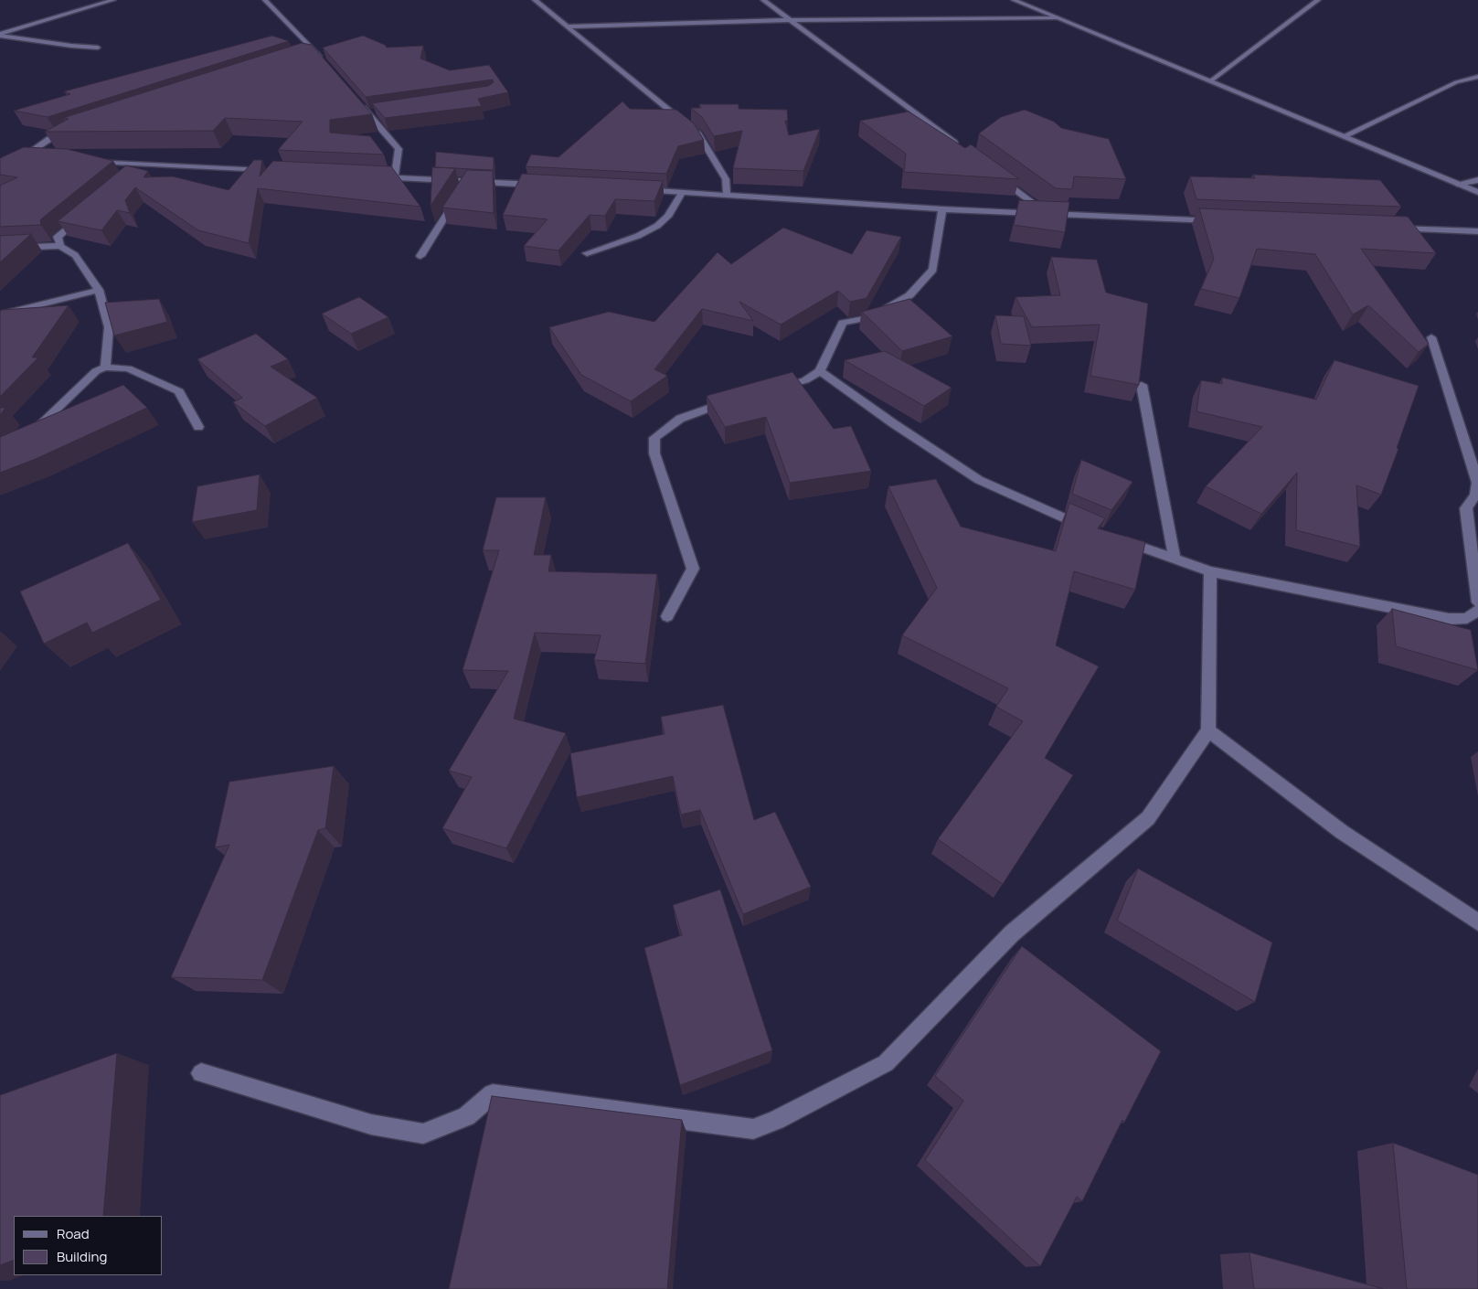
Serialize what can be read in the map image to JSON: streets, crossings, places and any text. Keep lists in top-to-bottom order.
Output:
{
  "legend": ["Road", "Building"]
}
